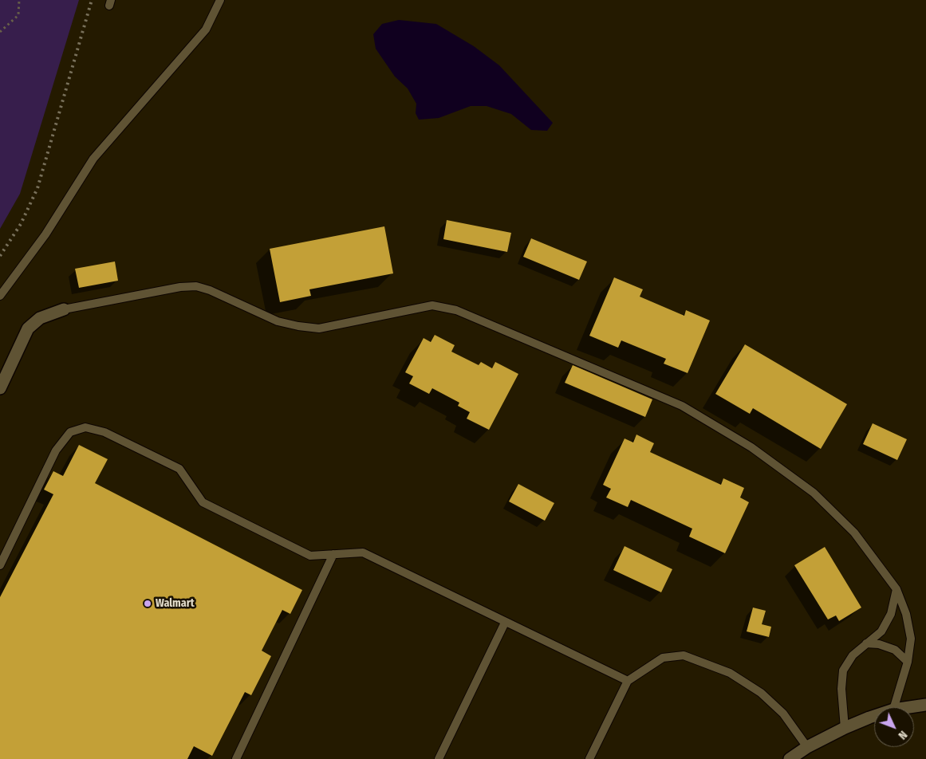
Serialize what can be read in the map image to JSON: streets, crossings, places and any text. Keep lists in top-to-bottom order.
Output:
{
  "places": ["Walmart"],
  "north": "bottom right"
}
